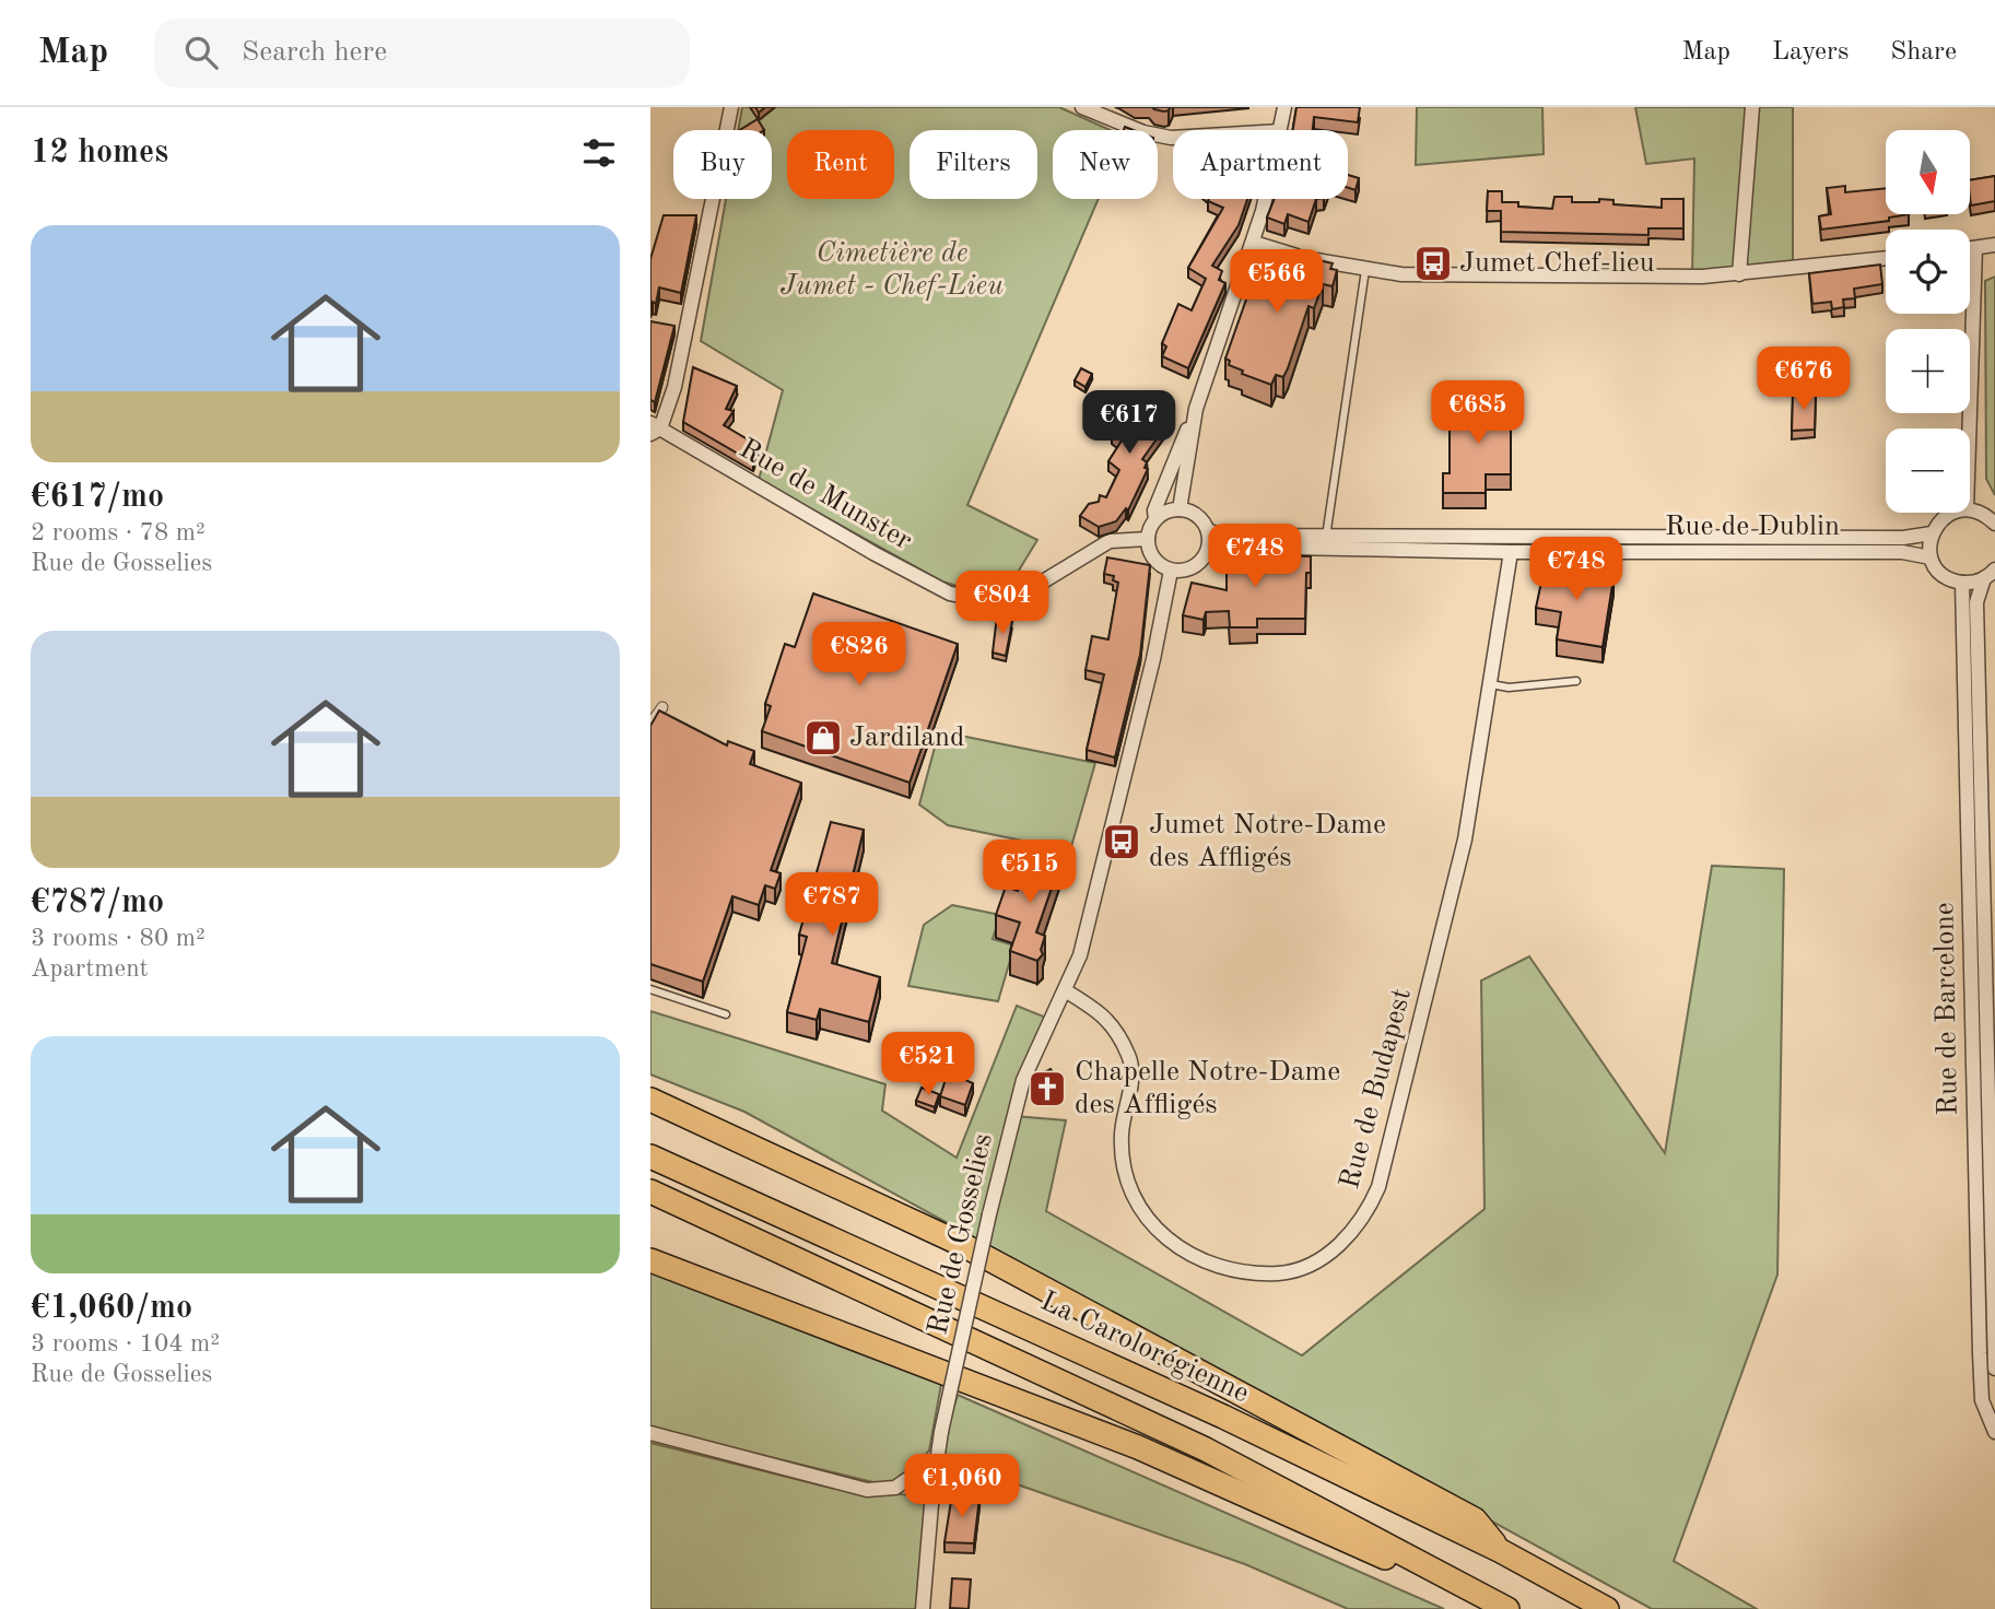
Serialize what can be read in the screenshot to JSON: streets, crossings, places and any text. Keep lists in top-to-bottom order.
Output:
{
  "streets": {
    "highway": ["La Carolorégienne"],
    "street": [
      "Rue de Munster",
      "Rue de Dublin",
      "Rue de Barcelone",
      "Rue de Budapest",
      "Rue de Gosselies"
    ]
  },
  "crossings": [
    ["Rue de Munster", "Rue de Dublin"],
    ["Rue de Munster", "Rue de Gosselies"],
    ["Rue de Dublin", "Rue de Budapest"],
    ["Rue de Dublin", "Rue de Gosselies"],
    ["Rue de Budapest", "Rue de Gosselies"]
  ],
  "parks": ["Cimetière de Jumet - Chef-Lieu"],
  "places": {
    "bus stop": ["Jumet Chef-lieu", "Jumet Notre-Dame des Affligés"],
    "shop": ["Jardiland"],
    "church": ["Chapelle Notre-Dame des Affligés"]
  },
  "north": "bottom",
  "page": {
    "header": "Map",
    "search": "Search here",
    "nav": ["Map", "Layers", "Share"],
    "heading": "12 homes",
    "map_buttons": ["+", "−"],
    "chip": [
      "Buy",
      "Rent",
      "Filters",
      "New",
      "Apartment"
    ],
    "list": [
      {
        "name": "€617/mo",
        "note": "2 rooms · 78 m² · Rue de Gosselies"
      },
      {
        "name": "€787/mo",
        "note": "3 rooms · 80 m² · Apartment"
      },
      {
        "name": "€1,060/mo",
        "note": "3 rooms · 104 m² · Rue de Gosselies"
      }
    ],
    "price": [
      "€566",
      "€676",
      "€685",
      "€617",
      "€748",
      "€748",
      "€804",
      "€826",
      "€515",
      "€787",
      "€521",
      "€1,060"
    ]
  }
}
